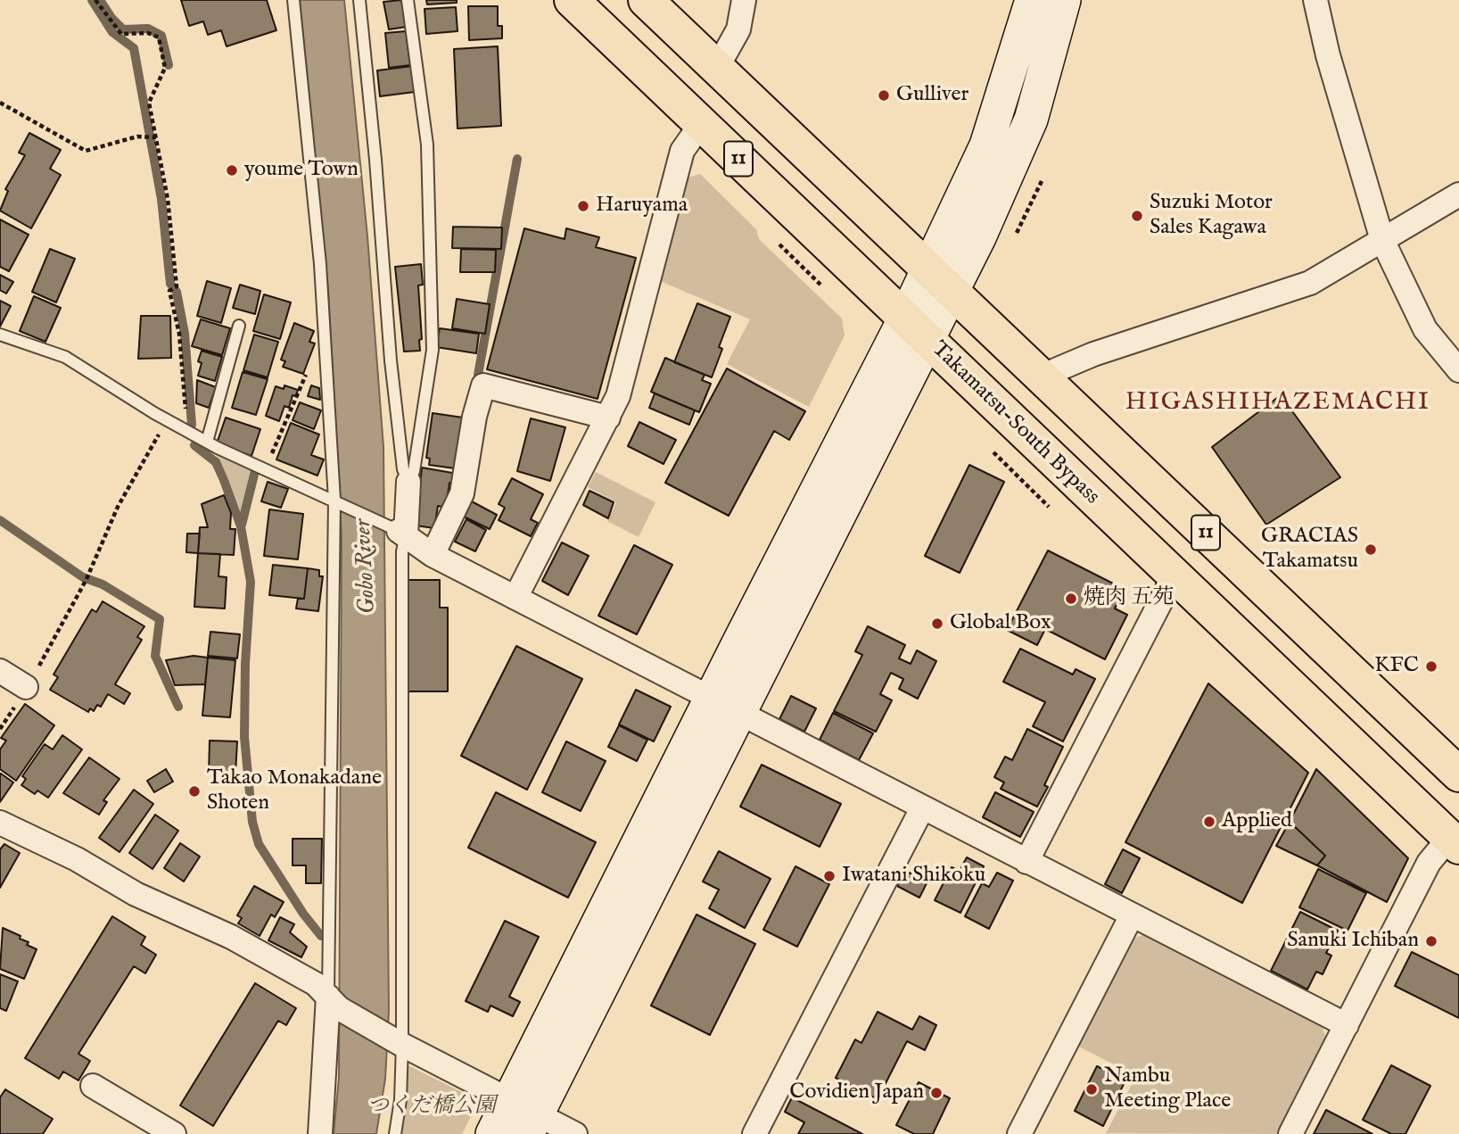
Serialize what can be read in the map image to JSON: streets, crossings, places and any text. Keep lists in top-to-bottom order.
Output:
{
  "streets": {
    "highway": ["11", "Takamatsu-South Bypass"]
  },
  "districts": ["HIGASHIHAZEMACHI"],
  "water": ["Gobo River"],
  "parks": ["つくだ橋公園"],
  "places": [
    "Gulliver",
    "youme Town",
    "Haruyama",
    "Suzuki Motor Sales Kagawa",
    "GRACIAS Takamatsu",
    "焼肉 五苑",
    "Global Box",
    "KFC",
    "Takao Monakadane Shoten",
    "Applied",
    "Iwatani Shikoku",
    "Sanuki Ichiban",
    "Nambu Meeting Place",
    "Covidien Japan"
  ]
}
